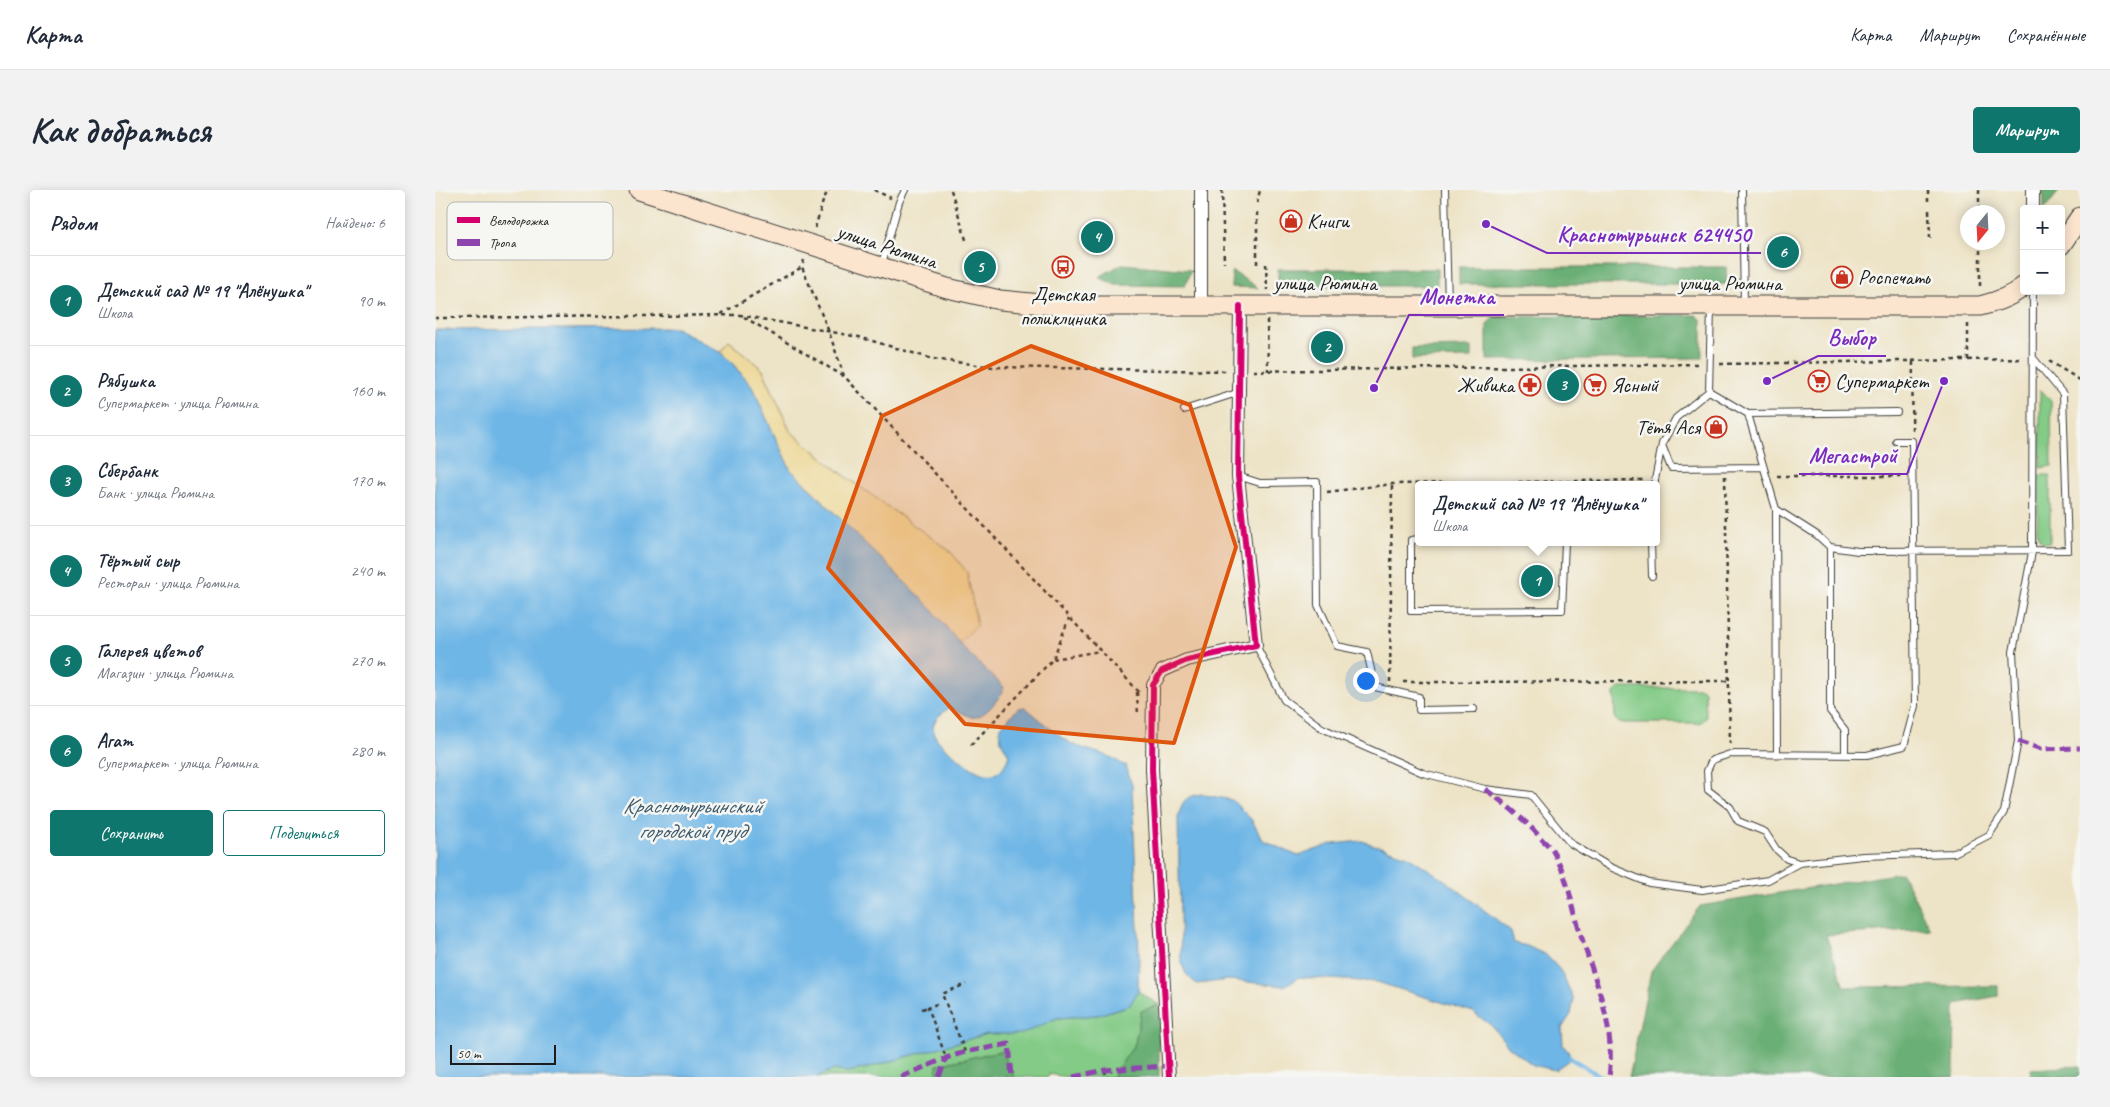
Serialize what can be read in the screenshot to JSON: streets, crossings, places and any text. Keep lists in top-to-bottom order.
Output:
{
  "streets": {
    "main road": ["улица Рюмина"]
  },
  "water": ["Краснотурьинский городской пруд"],
  "places": {
    "shop": ["Книги", "Роспечать", "Тётя Ася"],
    "other": [
      "Краснотурьинск 624450",
      "Выбор",
      "Мегастрой",
      "Монетка"
    ],
    "bus stop": ["Детская поликлиника"],
    "supermarket": ["Супермаркет", "Ясный"],
    "pharmacy": ["Живика"]
  },
  "legend": ["Велодорожка", "Тропа"],
  "scale_bar": "50 m",
  "north": "bottom",
  "page": {
    "header": "Карта",
    "nav": ["Карта", "Маршрут", "Сохранённые"],
    "buttons": [
      "Маршрут",
      ["Сохранить", "Поделиться"]
    ],
    "title": "Как добраться",
    "heading": ["Рядом", "Найдено: 6"],
    "map_buttons": ["+", "−"],
    "pins": [
      "4",
      "6",
      "5",
      "2",
      "3",
      "1"
    ],
    "list": [
      {
        "mark": "1",
        "name": "Детский сад № 19 \"Алёнушка\"",
        "note": "Школа",
        "value": "90 m"
      },
      {
        "mark": "2",
        "name": "Рябушка",
        "note": "Супермаркет · улица Рюмина",
        "value": "160 m"
      },
      {
        "mark": "3",
        "name": "Сбербанк",
        "note": "Банк · улица Рюмина",
        "value": "170 m"
      },
      {
        "mark": "4",
        "name": "Тёртый сыр",
        "note": "Ресторан · улица Рюмина",
        "value": "240 m"
      },
      {
        "mark": "5",
        "name": "Галерея цветов",
        "note": "Магазин · улица Рюмина",
        "value": "270 m"
      },
      {
        "mark": "6",
        "name": "Агат",
        "note": "Супермаркет · улица Рюмина",
        "value": "280 m"
      }
    ],
    "popup": ["Детский сад № 19 \"Алёнушка\"", "Школа"],
    "scale": "50 m"
  }
}
